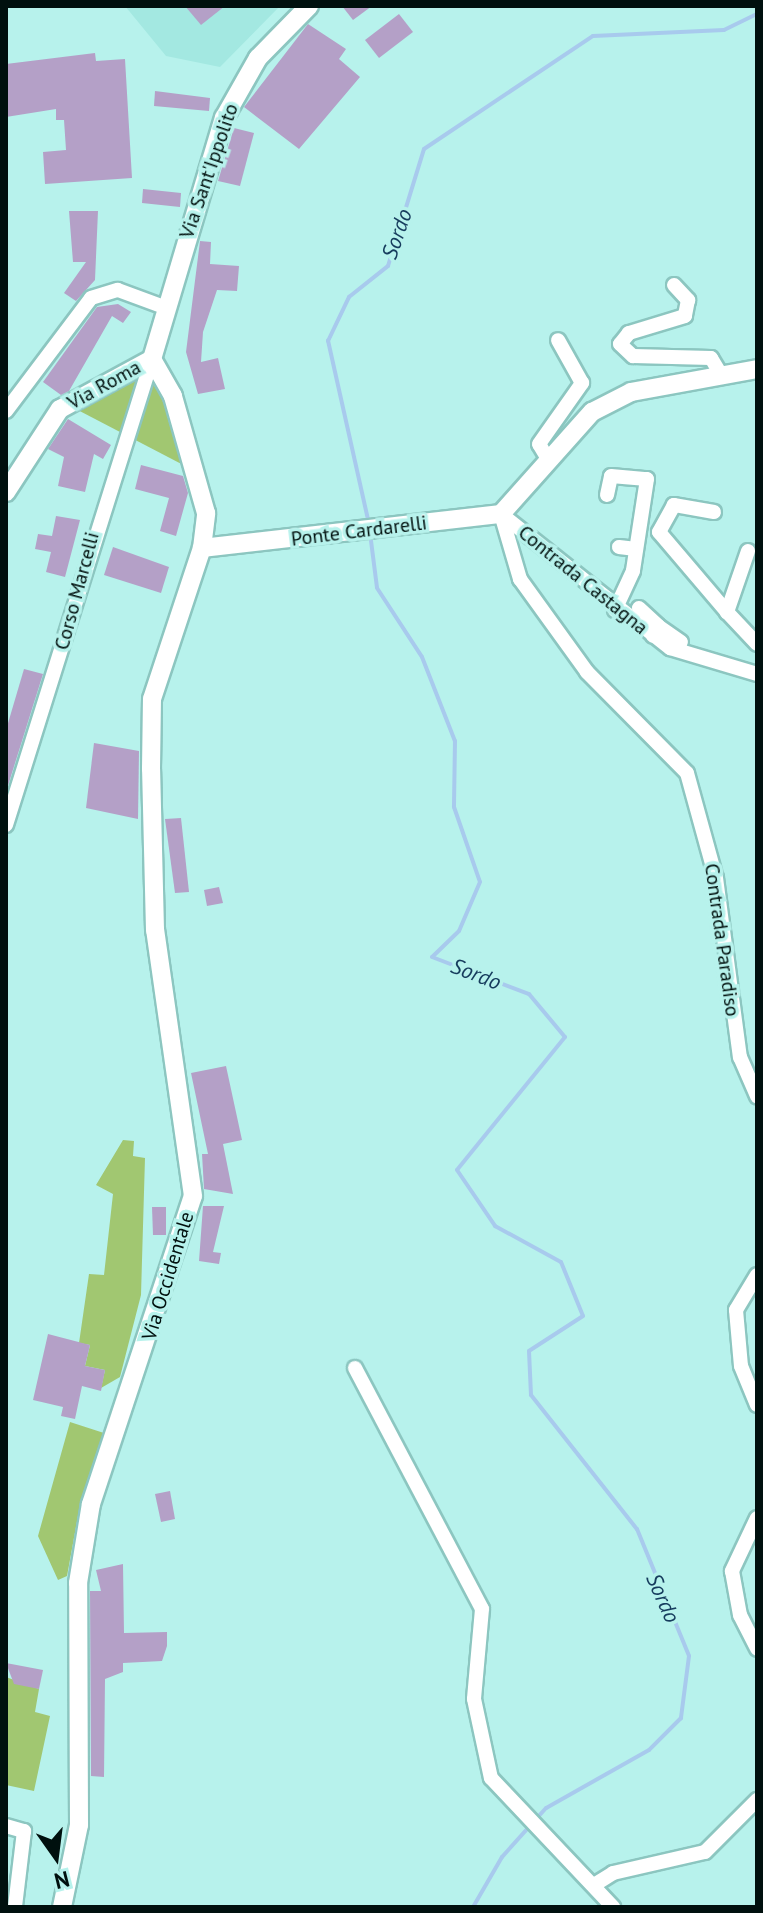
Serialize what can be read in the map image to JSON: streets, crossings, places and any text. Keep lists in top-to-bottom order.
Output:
{
  "streets": {
    "main road": [
      "Via Sant'Ippolito",
      "Via Roma",
      "Ponte Cardarelli",
      "Via Occidentale"
    ],
    "street": ["Contrada Castagna", "Corso Marcelli", "Contrada Paradiso"]
  },
  "crossings": [
    ["Via Sant'Ippolito", "Via Roma"],
    ["Via Sant'Ippolito", "Corso Marcelli"],
    ["Via Sant'Ippolito", "Via Occidentale"],
    ["Via Roma", "Corso Marcelli"],
    ["Via Roma", "Via Occidentale"],
    ["Ponte Cardarelli", "Contrada Castagna"],
    ["Ponte Cardarelli", "Contrada Paradiso"],
    ["Ponte Cardarelli", "Via Occidentale"],
    ["Contrada Castagna", "Contrada Paradiso"],
    ["Corso Marcelli", "Via Occidentale"]
  ],
  "water": ["Sordo"],
  "north": "bottom"
}
